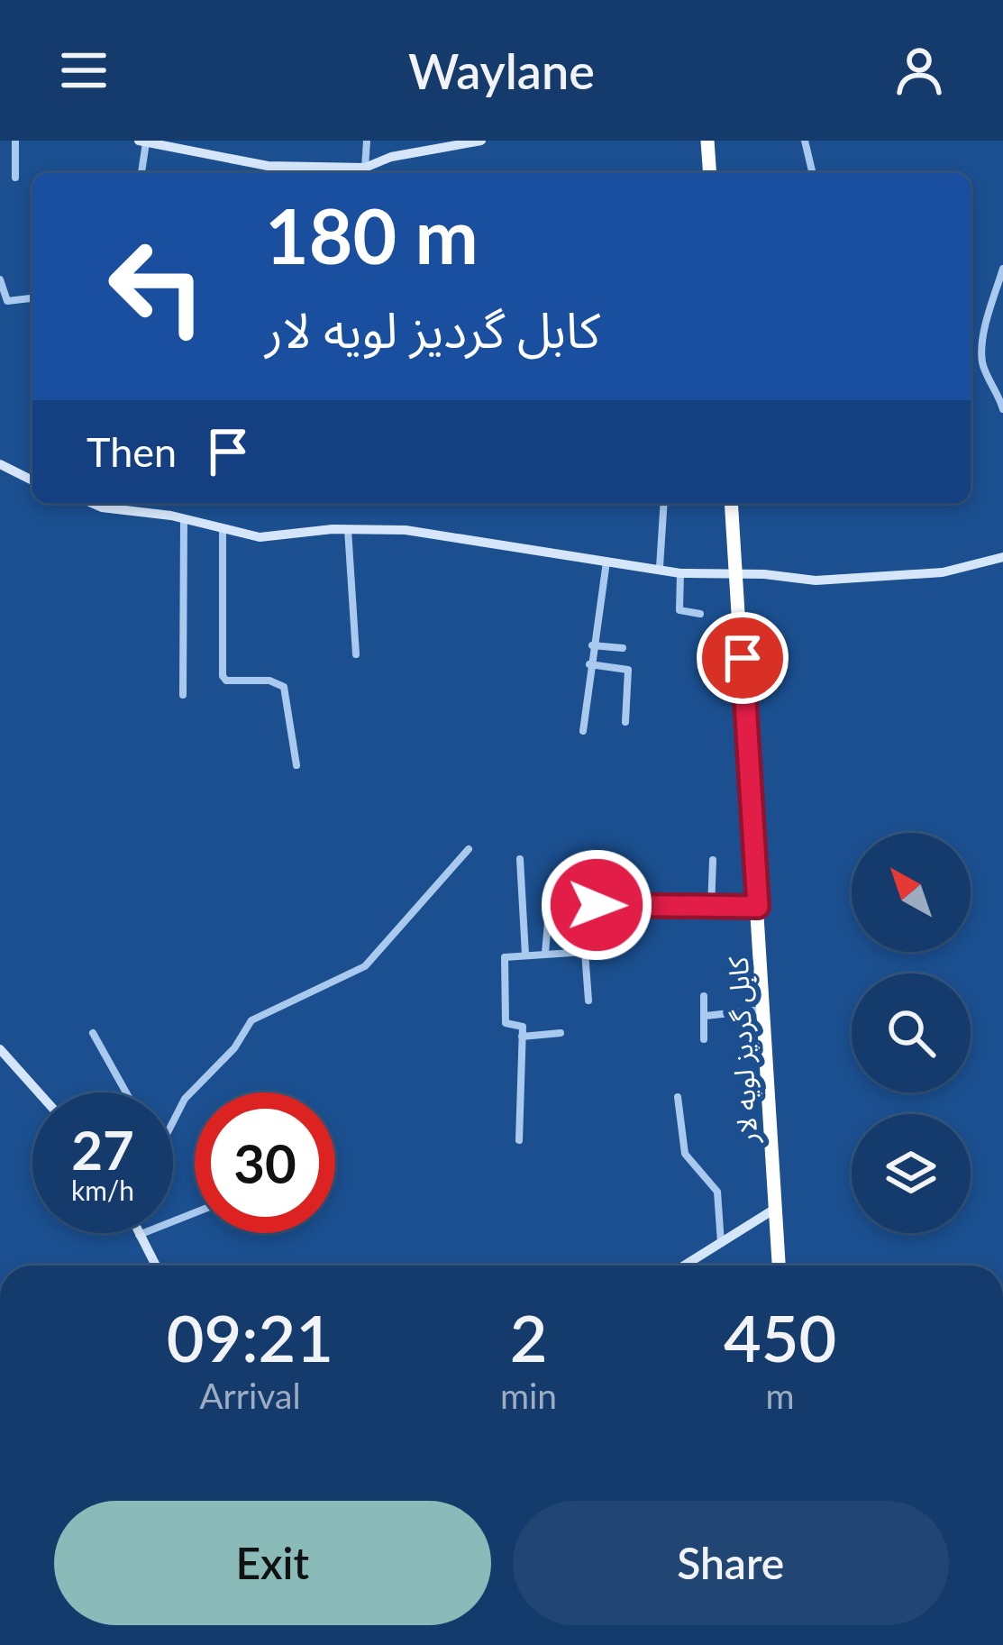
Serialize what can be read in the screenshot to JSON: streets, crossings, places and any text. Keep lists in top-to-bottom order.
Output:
{
  "streets": {
    "highway": ["کابل گردیز لویه لار"]
  },
  "north": "top left",
  "page": {
    "header": "Waylane",
    "turn": ["180 m", "کابل گردیز لویه لار"],
    "then": "Then",
    "speed": "27 km/h",
    "limit": "30",
    "eta": [
      "09:21",
      "Arrival",
      "2",
      "min",
      "450",
      "m"
    ],
    "buttons": ["Exit", "Share"]
  }
}
